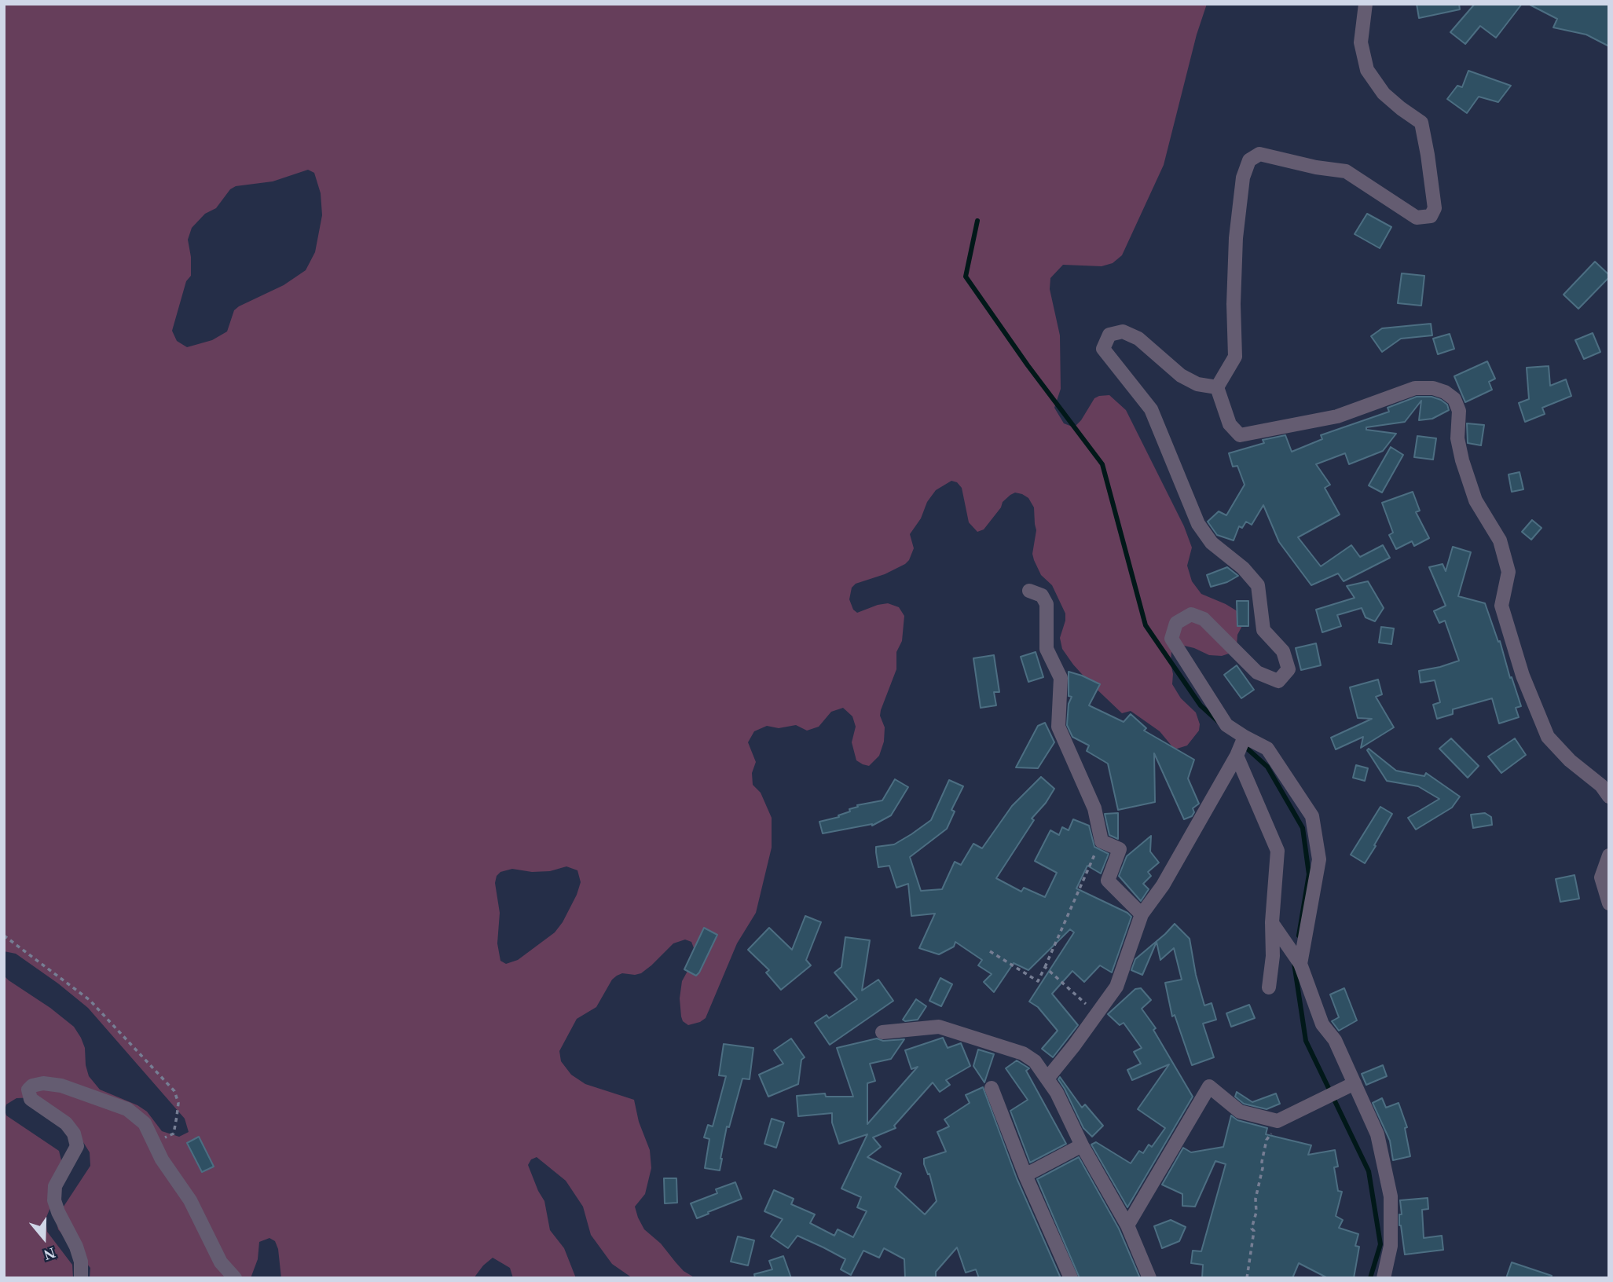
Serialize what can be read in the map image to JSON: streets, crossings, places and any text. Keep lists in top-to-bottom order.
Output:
{
  "north": "bottom"
}
